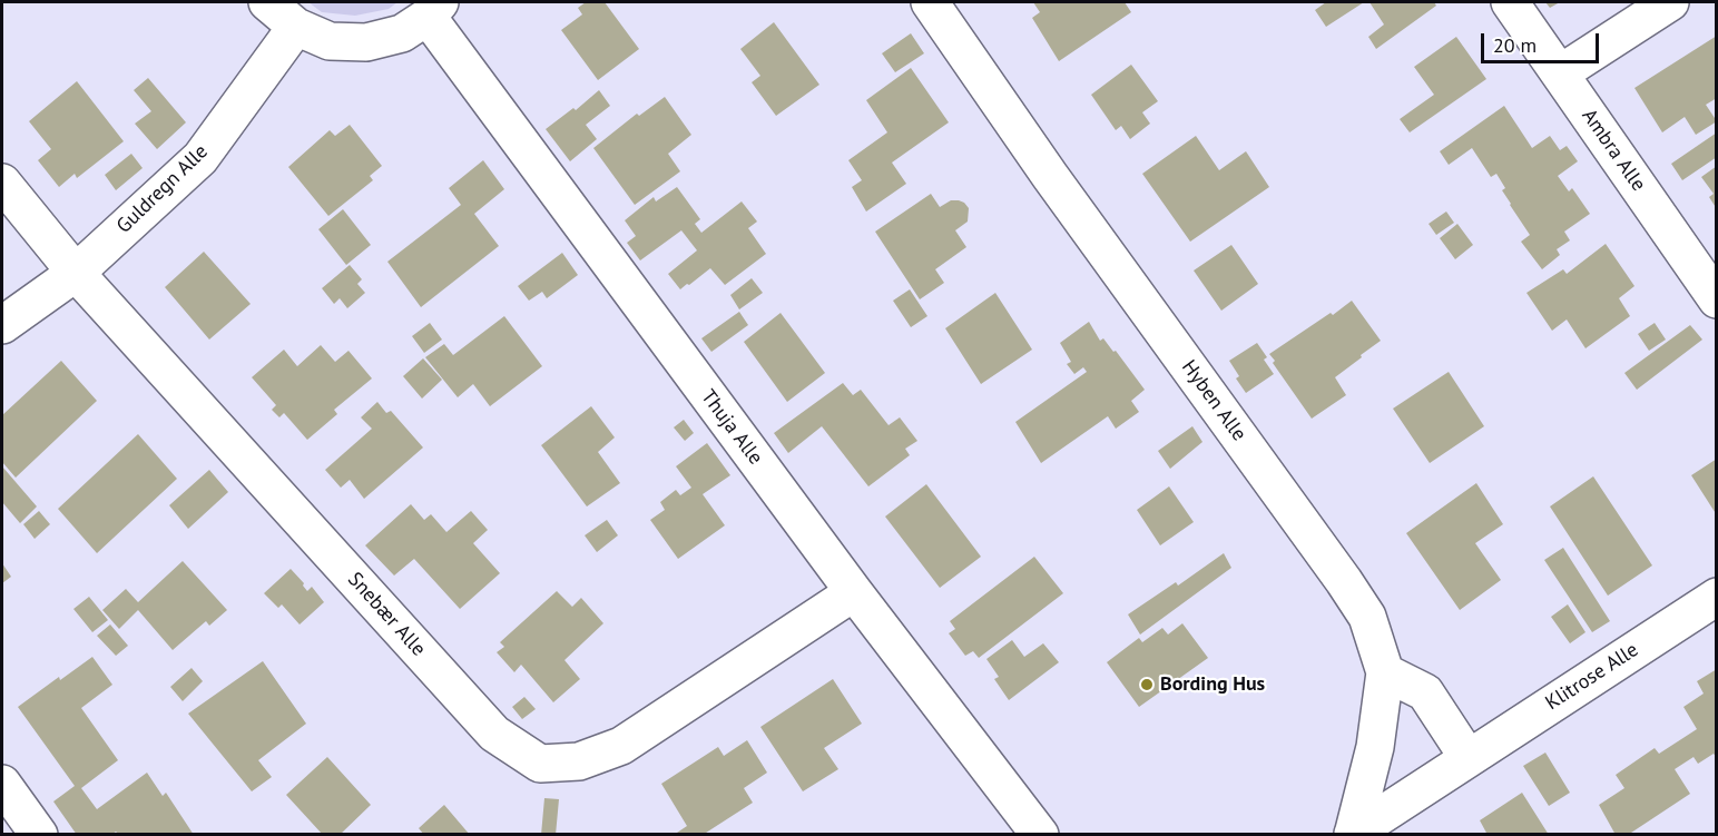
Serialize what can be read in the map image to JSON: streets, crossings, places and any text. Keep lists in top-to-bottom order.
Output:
{
  "streets": {
    "street": [
      "Ambra Alle",
      "Guldregn Alle",
      "Hyben Alle",
      "Thuja Alle",
      "Snebær Alle",
      "Klitrose Alle"
    ]
  },
  "crossings": [
    ["Guldregn Alle", "Snebær Alle"],
    ["Hyben Alle", "Klitrose Alle"],
    ["Thuja Alle", "Snebær Alle"]
  ],
  "places": ["Bording Hus"],
  "scale_bar": "20 m"
}
